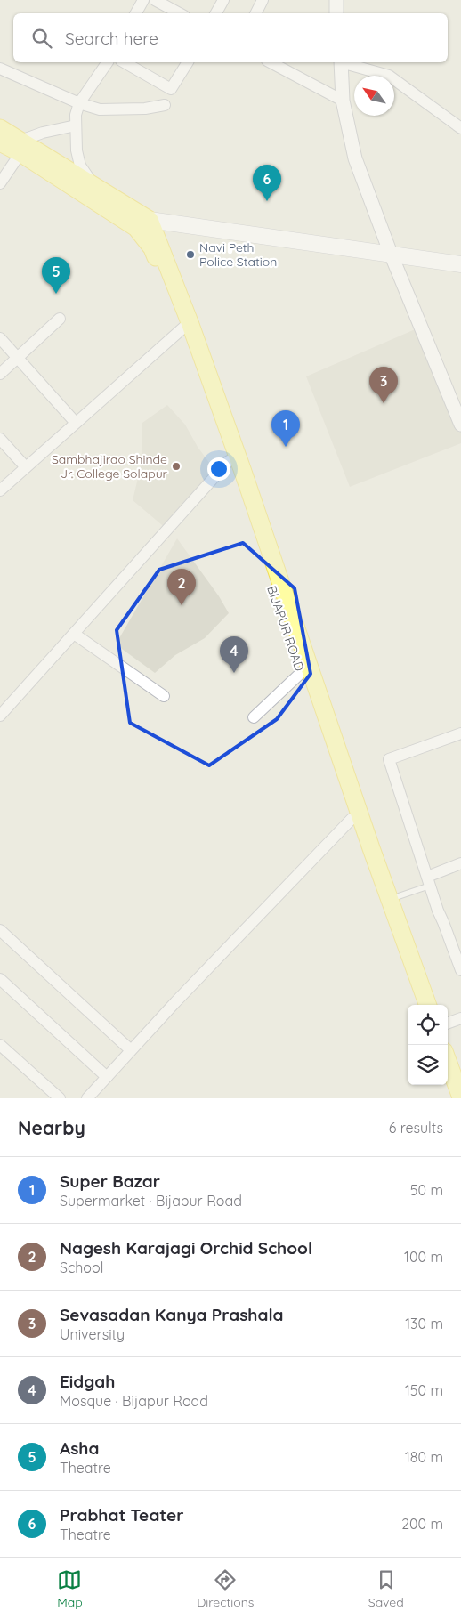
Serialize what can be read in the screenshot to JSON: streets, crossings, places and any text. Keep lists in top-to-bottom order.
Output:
{
  "streets": {
    "main road": ["BIJAPUR ROAD"]
  },
  "places": ["Navi Peth Police Station", "Sambhajirao Shinde Jr. College Solapur"],
  "north": "top left",
  "page": {
    "search": "Search here",
    "pins": [
      "6",
      "5",
      "3",
      "1",
      "2",
      "4"
    ],
    "heading": ["Nearby", "6 results"],
    "list": [
      {
        "mark": "1",
        "name": "Super Bazar",
        "note": "Supermarket · Bijapur Road",
        "value": "50 m"
      },
      {
        "mark": "2",
        "name": "Nagesh Karajagi Orchid School",
        "note": "School",
        "value": "100 m"
      },
      {
        "mark": "3",
        "name": "Sevasadan Kanya Prashala",
        "note": "University",
        "value": "130 m"
      },
      {
        "mark": "4",
        "name": "Eidgah",
        "note": "Mosque · Bijapur Road",
        "value": "150 m"
      },
      {
        "mark": "5",
        "name": "Asha",
        "note": "Theatre",
        "value": "180 m"
      },
      {
        "mark": "6",
        "name": "Prabhat Teater",
        "note": "Theatre",
        "value": "200 m"
      }
    ],
    "nav": ["Map", "Directions", "Saved"]
  }
}
